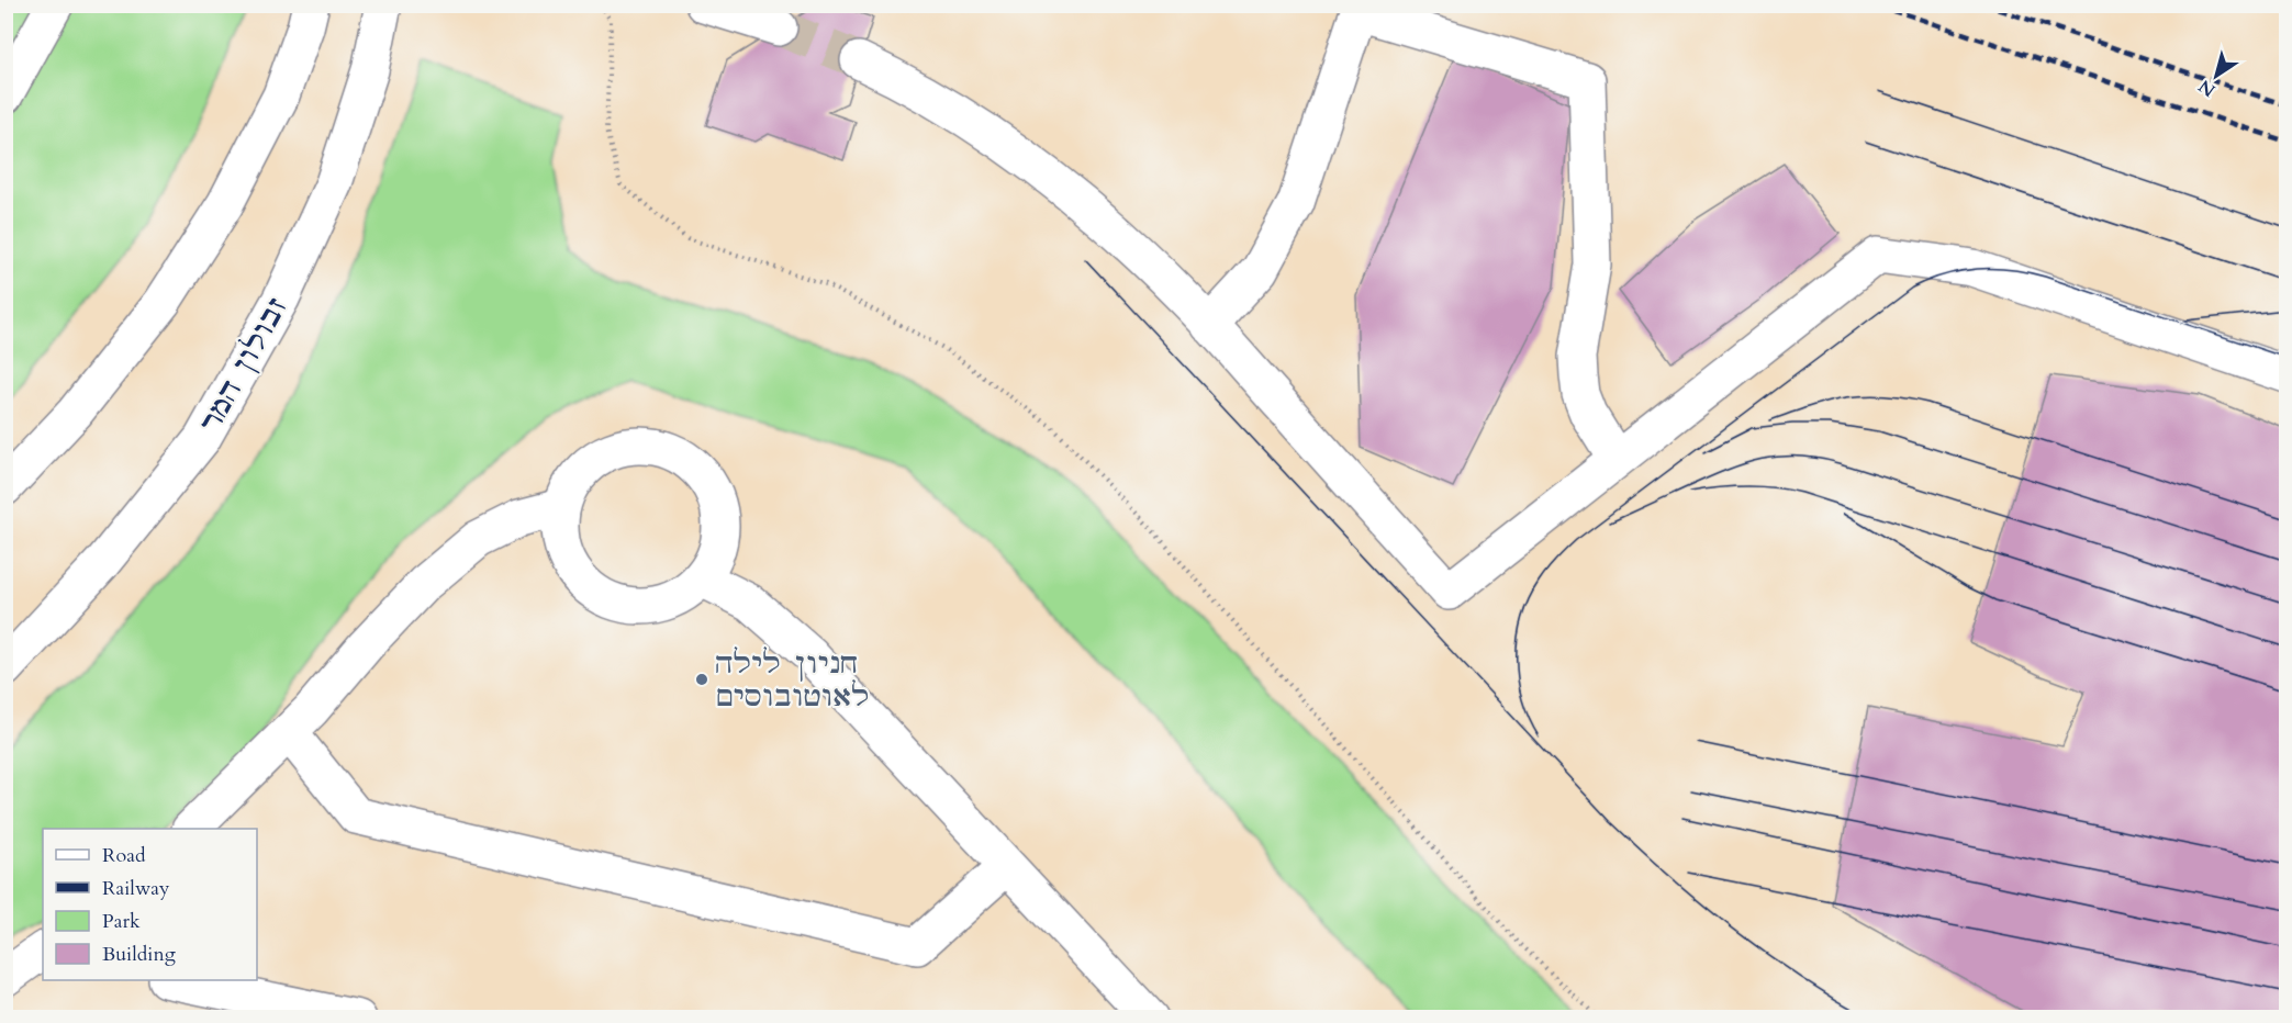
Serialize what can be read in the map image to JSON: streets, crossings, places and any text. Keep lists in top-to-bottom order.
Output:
{
  "streets": {
    "main road": ["זבולון המר"]
  },
  "places": ["חניון לילה לאוטובוסים"],
  "legend": [
    "Road",
    "Railway",
    "Park",
    "Building"
  ],
  "north": "bottom left"
}
